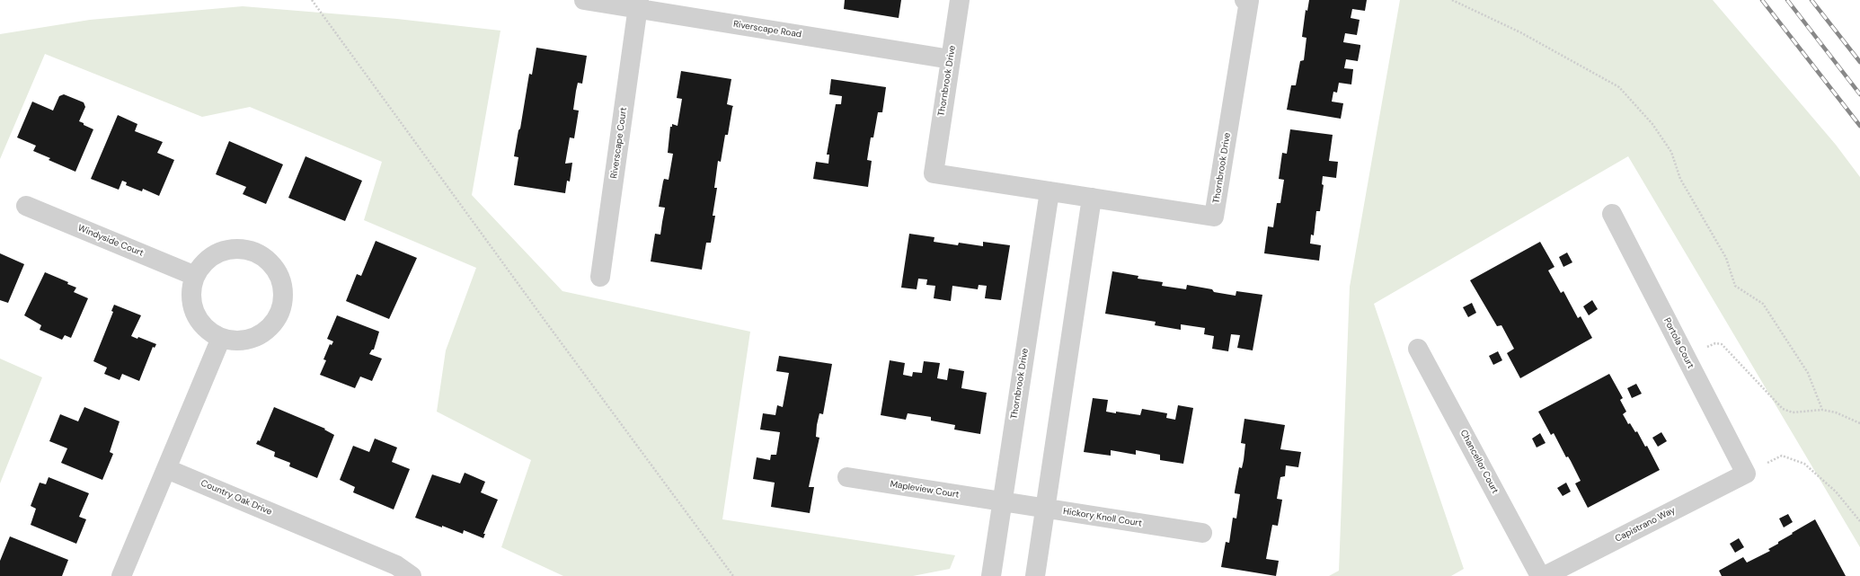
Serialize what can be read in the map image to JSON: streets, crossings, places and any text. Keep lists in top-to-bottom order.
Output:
{
  "streets": {
    "street": [
      "Riverscape Road",
      "Thornbrook Drive",
      "Riverscape Court",
      "Windyside Court",
      "Portola Court",
      "Chancellor Court",
      "Mapleview Court",
      "Country Oak Drive",
      "Hickory Knoll Court",
      "Capistrano Way"
    ]
  },
  "crossings": [
    ["Riverscape Road", "Thornbrook Drive"],
    ["Riverscape Road", "Riverscape Court"],
    ["Thornbrook Drive", "Mapleview Court"],
    ["Thornbrook Drive", "Hickory Knoll Court"],
    ["Portola Court", "Capistrano Way"],
    ["Mapleview Court", "Hickory Knoll Court"]
  ]
}
